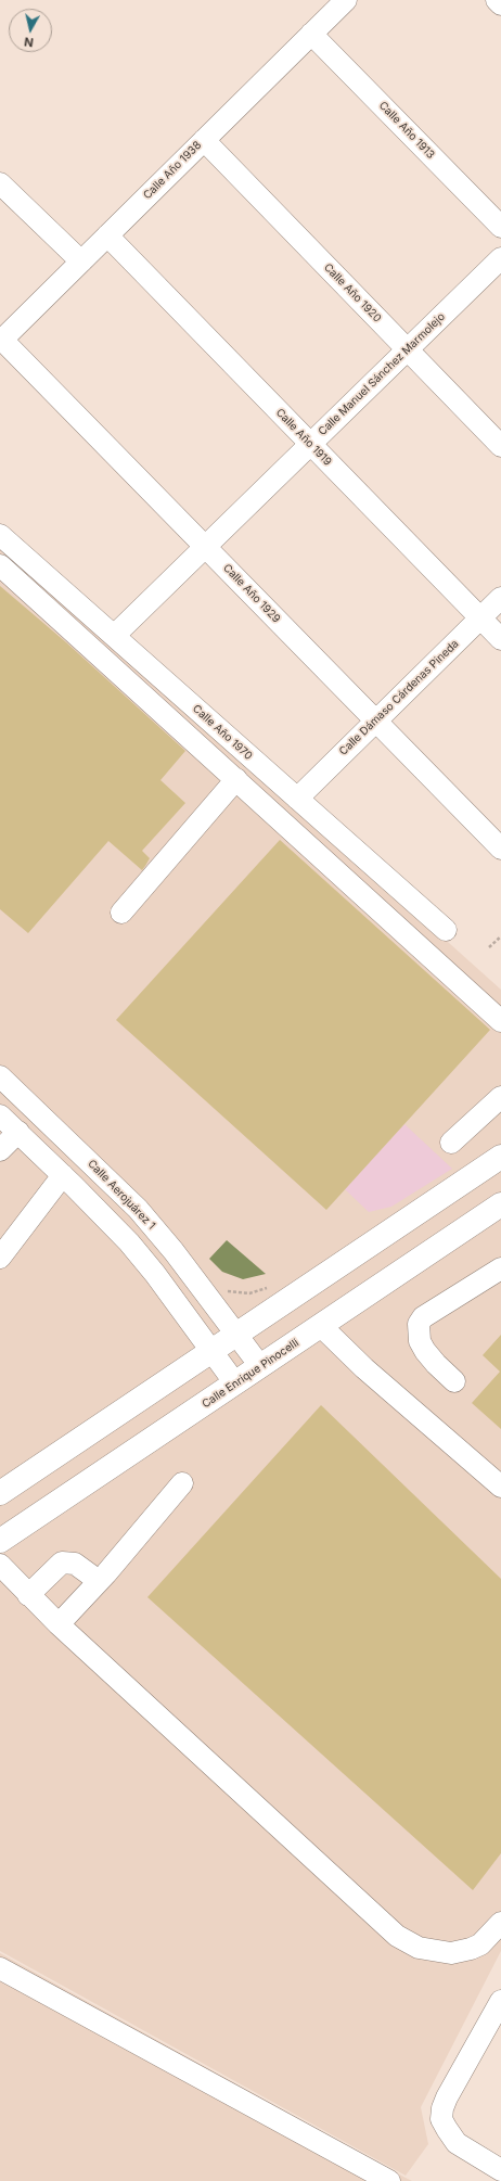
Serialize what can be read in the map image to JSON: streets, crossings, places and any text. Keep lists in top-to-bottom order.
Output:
{
  "streets": {
    "main road": ["Calle Enrique Pinocelli"],
    "street": [
      "Calle Año 1913",
      "Calle Año 1938",
      "Calle Año 1920",
      "Calle Manuel Sánchez Marmolejo",
      "Calle Año 1919",
      "Calle Año 1929",
      "Calle Dámaso Cárdenas Pineda",
      "Calle Año 1970",
      "Calle Aerojuárez 1"
    ]
  },
  "crossings": [
    ["Calle Año 1913", "Calle Año 1938"],
    ["Calle Año 1938", "Calle Año 1920"],
    ["Calle Año 1938", "Calle Año 1919"],
    ["Calle Año 1938", "Calle Año 1929"],
    ["Calle Año 1920", "Calle Manuel Sánchez Marmolejo"],
    ["Calle Manuel Sánchez Marmolejo", "Calle Año 1919"],
    ["Calle Manuel Sánchez Marmolejo", "Calle Año 1929"],
    ["Calle Manuel Sánchez Marmolejo", "Calle Año 1970"],
    ["Calle Año 1919", "Calle Dámaso Cárdenas Pineda"],
    ["Calle Año 1929", "Calle Dámaso Cárdenas Pineda"],
    ["Calle Dámaso Cárdenas Pineda", "Calle Año 1970"],
    ["Calle Aerojuárez 1", "Calle Enrique Pinocelli"]
  ],
  "north": "bottom"
}
